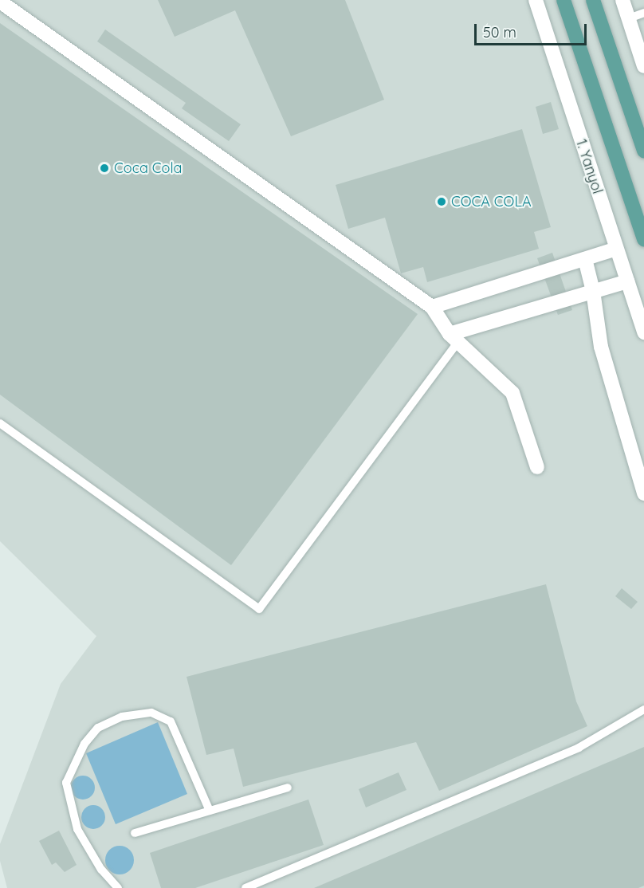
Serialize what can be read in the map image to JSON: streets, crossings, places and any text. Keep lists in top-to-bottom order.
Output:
{
  "streets": {
    "street": ["1. Yanyol"]
  },
  "places": ["Coca Cola", "COCA COLA"],
  "scale_bar": "50 m"
}
